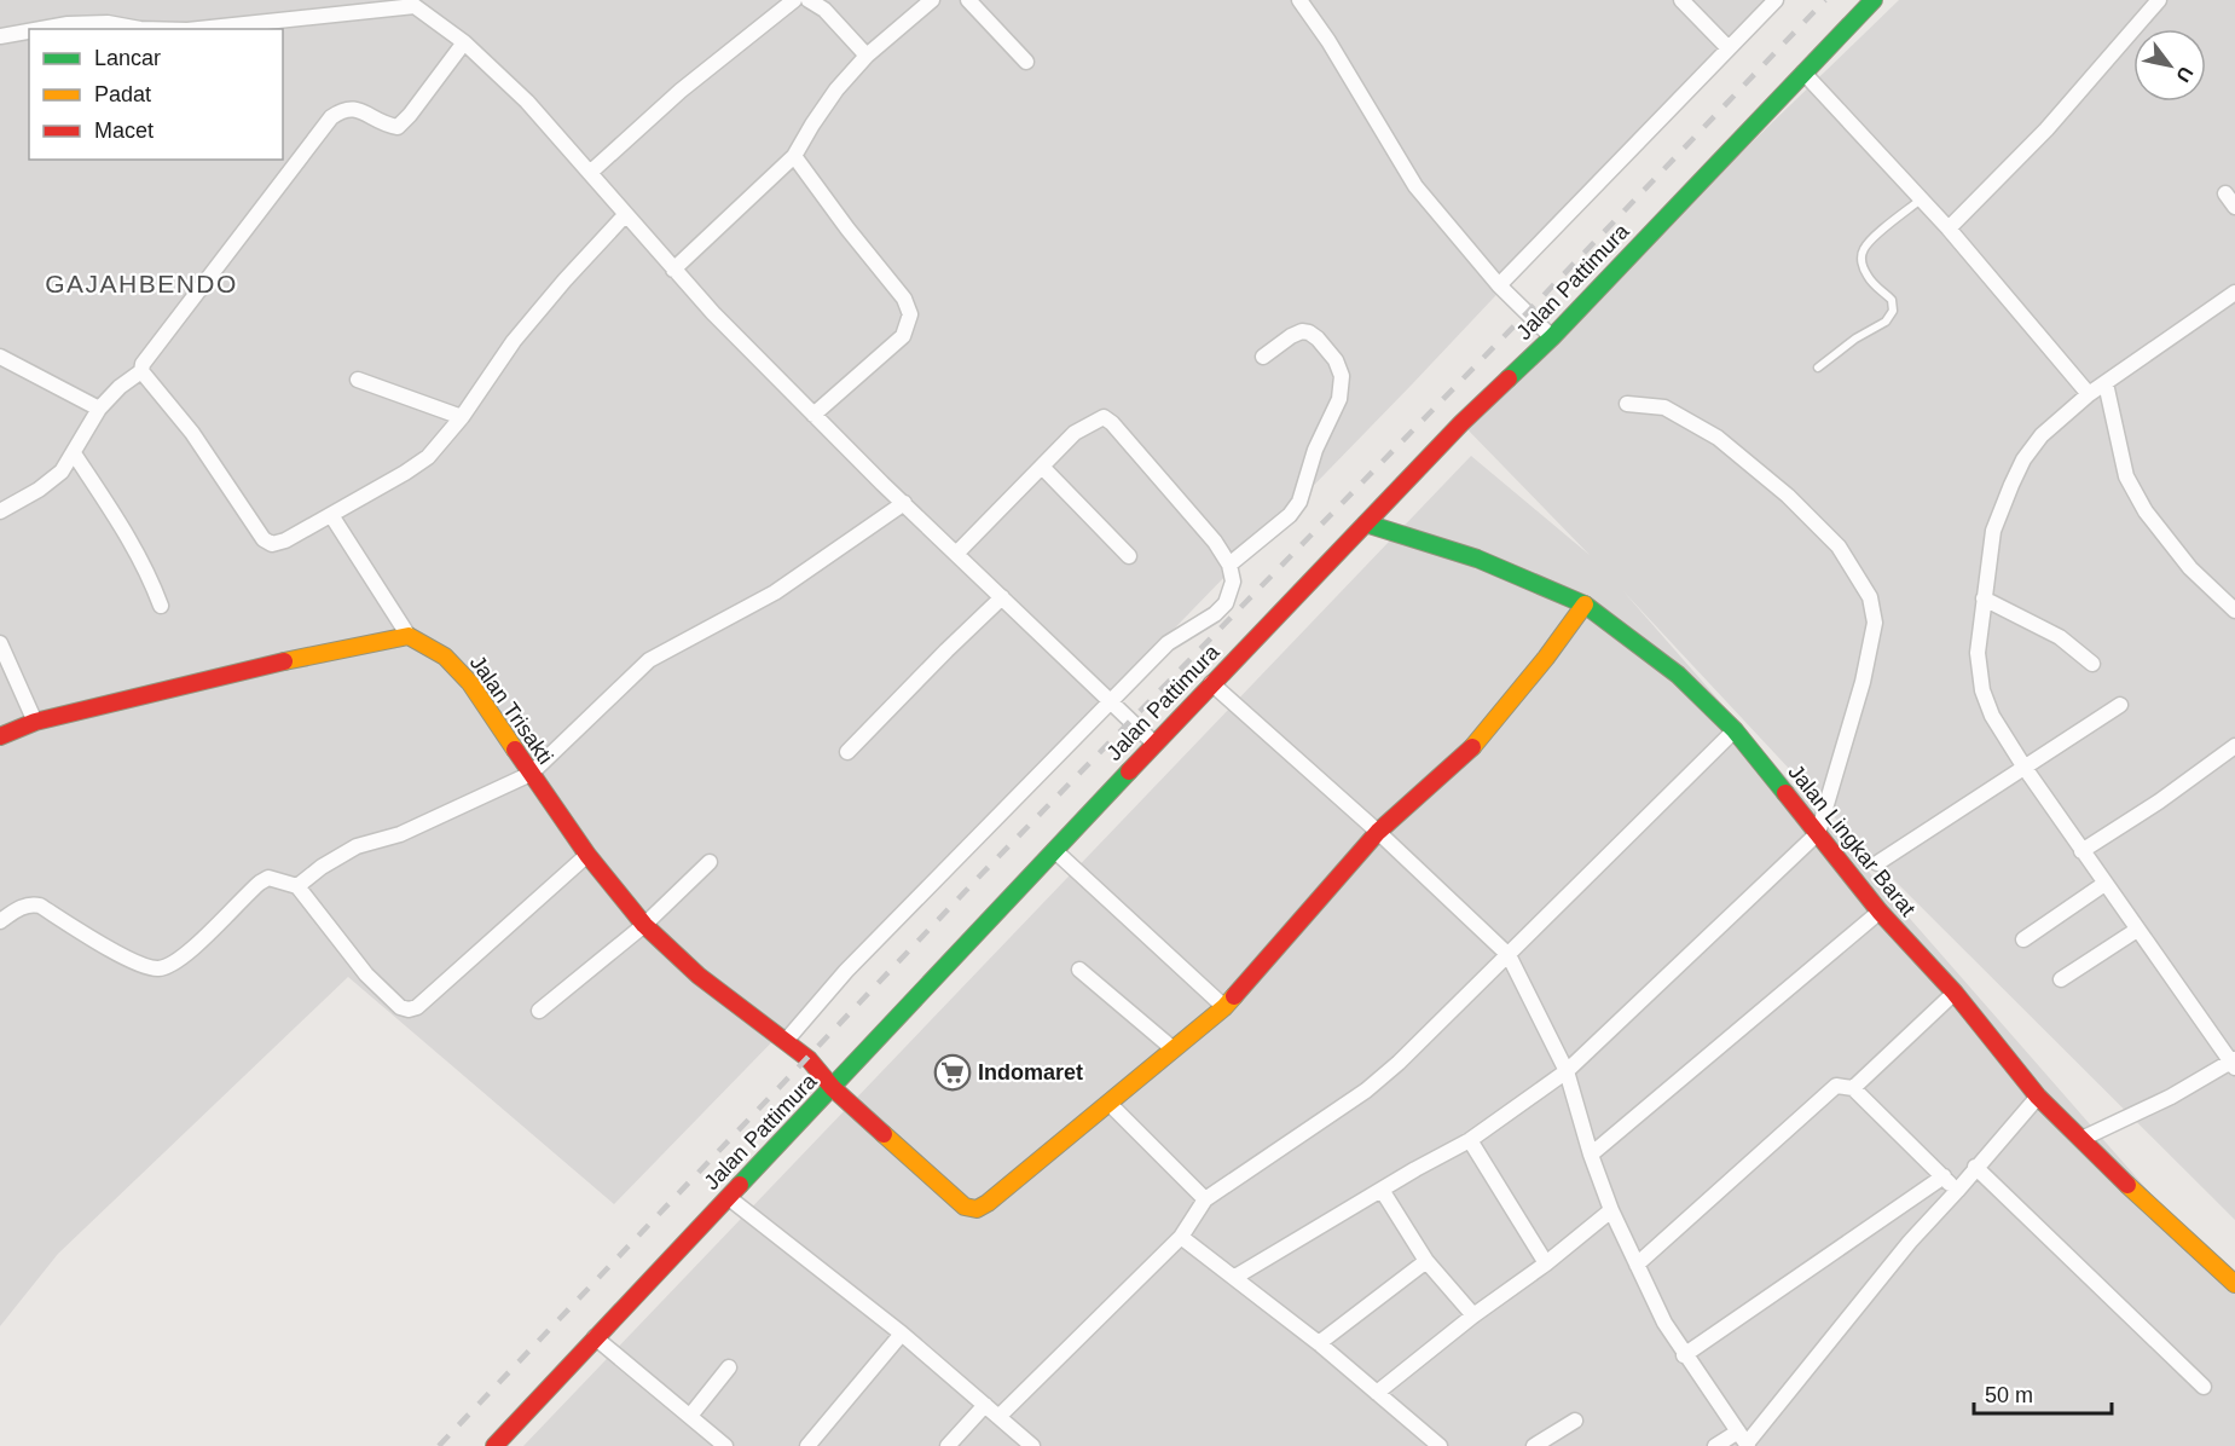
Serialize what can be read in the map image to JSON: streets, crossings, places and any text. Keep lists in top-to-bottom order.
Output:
{
  "streets": {
    "main road": ["Jalan Pattimura", "Jalan Trisakti", "Jalan Lingkar Barat"]
  },
  "crossings": [
    ["Jalan Pattimura", "Jalan Trisakti"],
    ["Jalan Pattimura", "Jalan Lingkar Barat"],
    ["Jalan Trisakti", "Jalan Lingkar Barat"]
  ],
  "districts": ["GAJAHBENDO"],
  "places": {
    "supermarket": ["Indomaret"]
  },
  "legend": ["Lancar", "Padat", "Macet"],
  "scale_bar": "50 m",
  "north": "bottom right"
}
